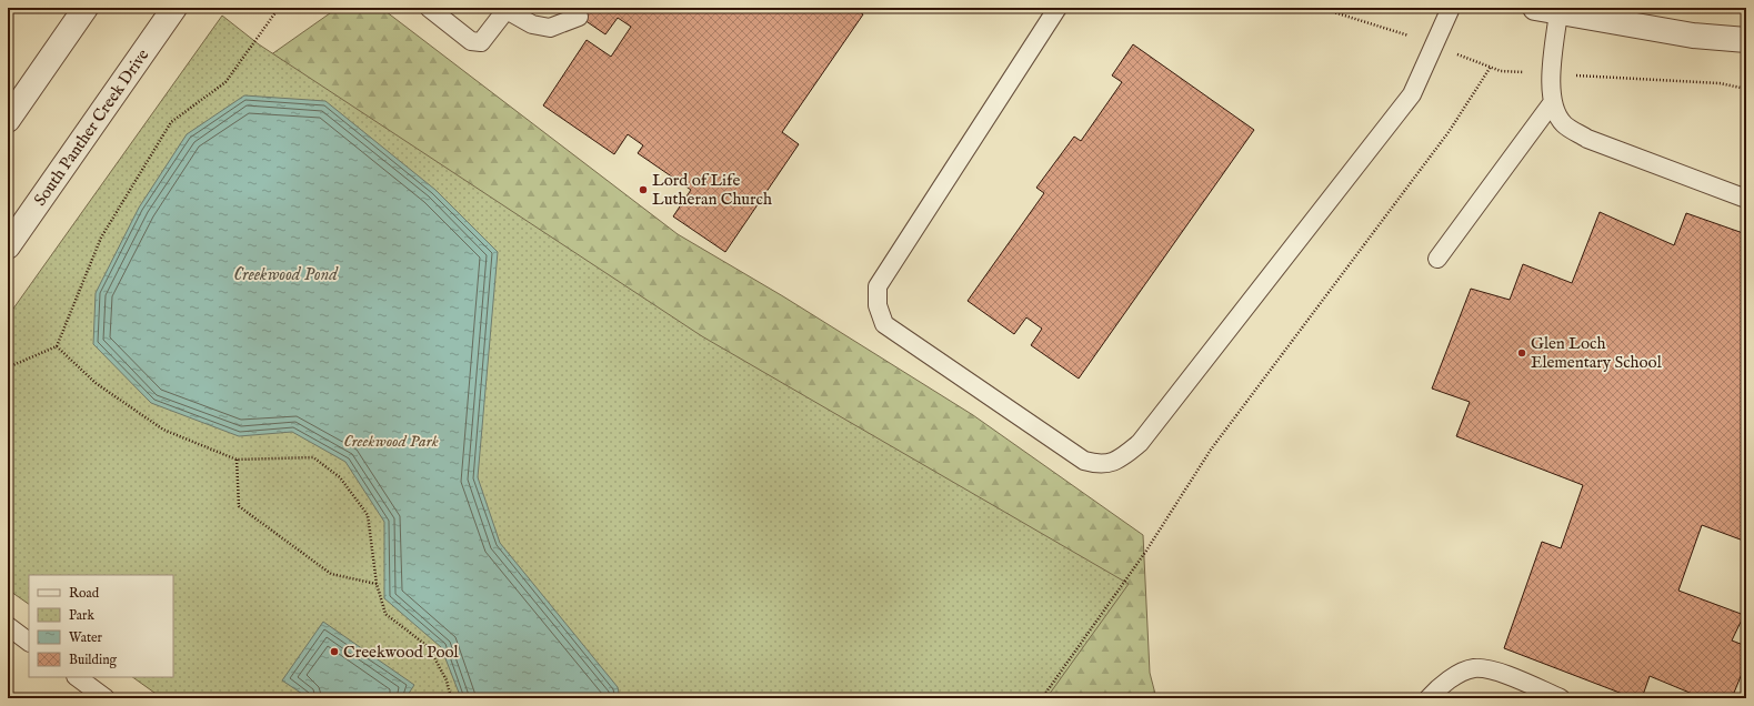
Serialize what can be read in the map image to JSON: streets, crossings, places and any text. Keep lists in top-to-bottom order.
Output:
{
  "streets": {
    "street": ["South Panther Creek Drive"]
  },
  "water": ["Creekwood Pond"],
  "parks": ["Creekwood Park"],
  "places": ["Lord of Life Lutheran Church", "Glen Loch Elementary School", "Creekwood Pool"],
  "legend": [
    "Road",
    "Park",
    "Water",
    "Building"
  ]
}
